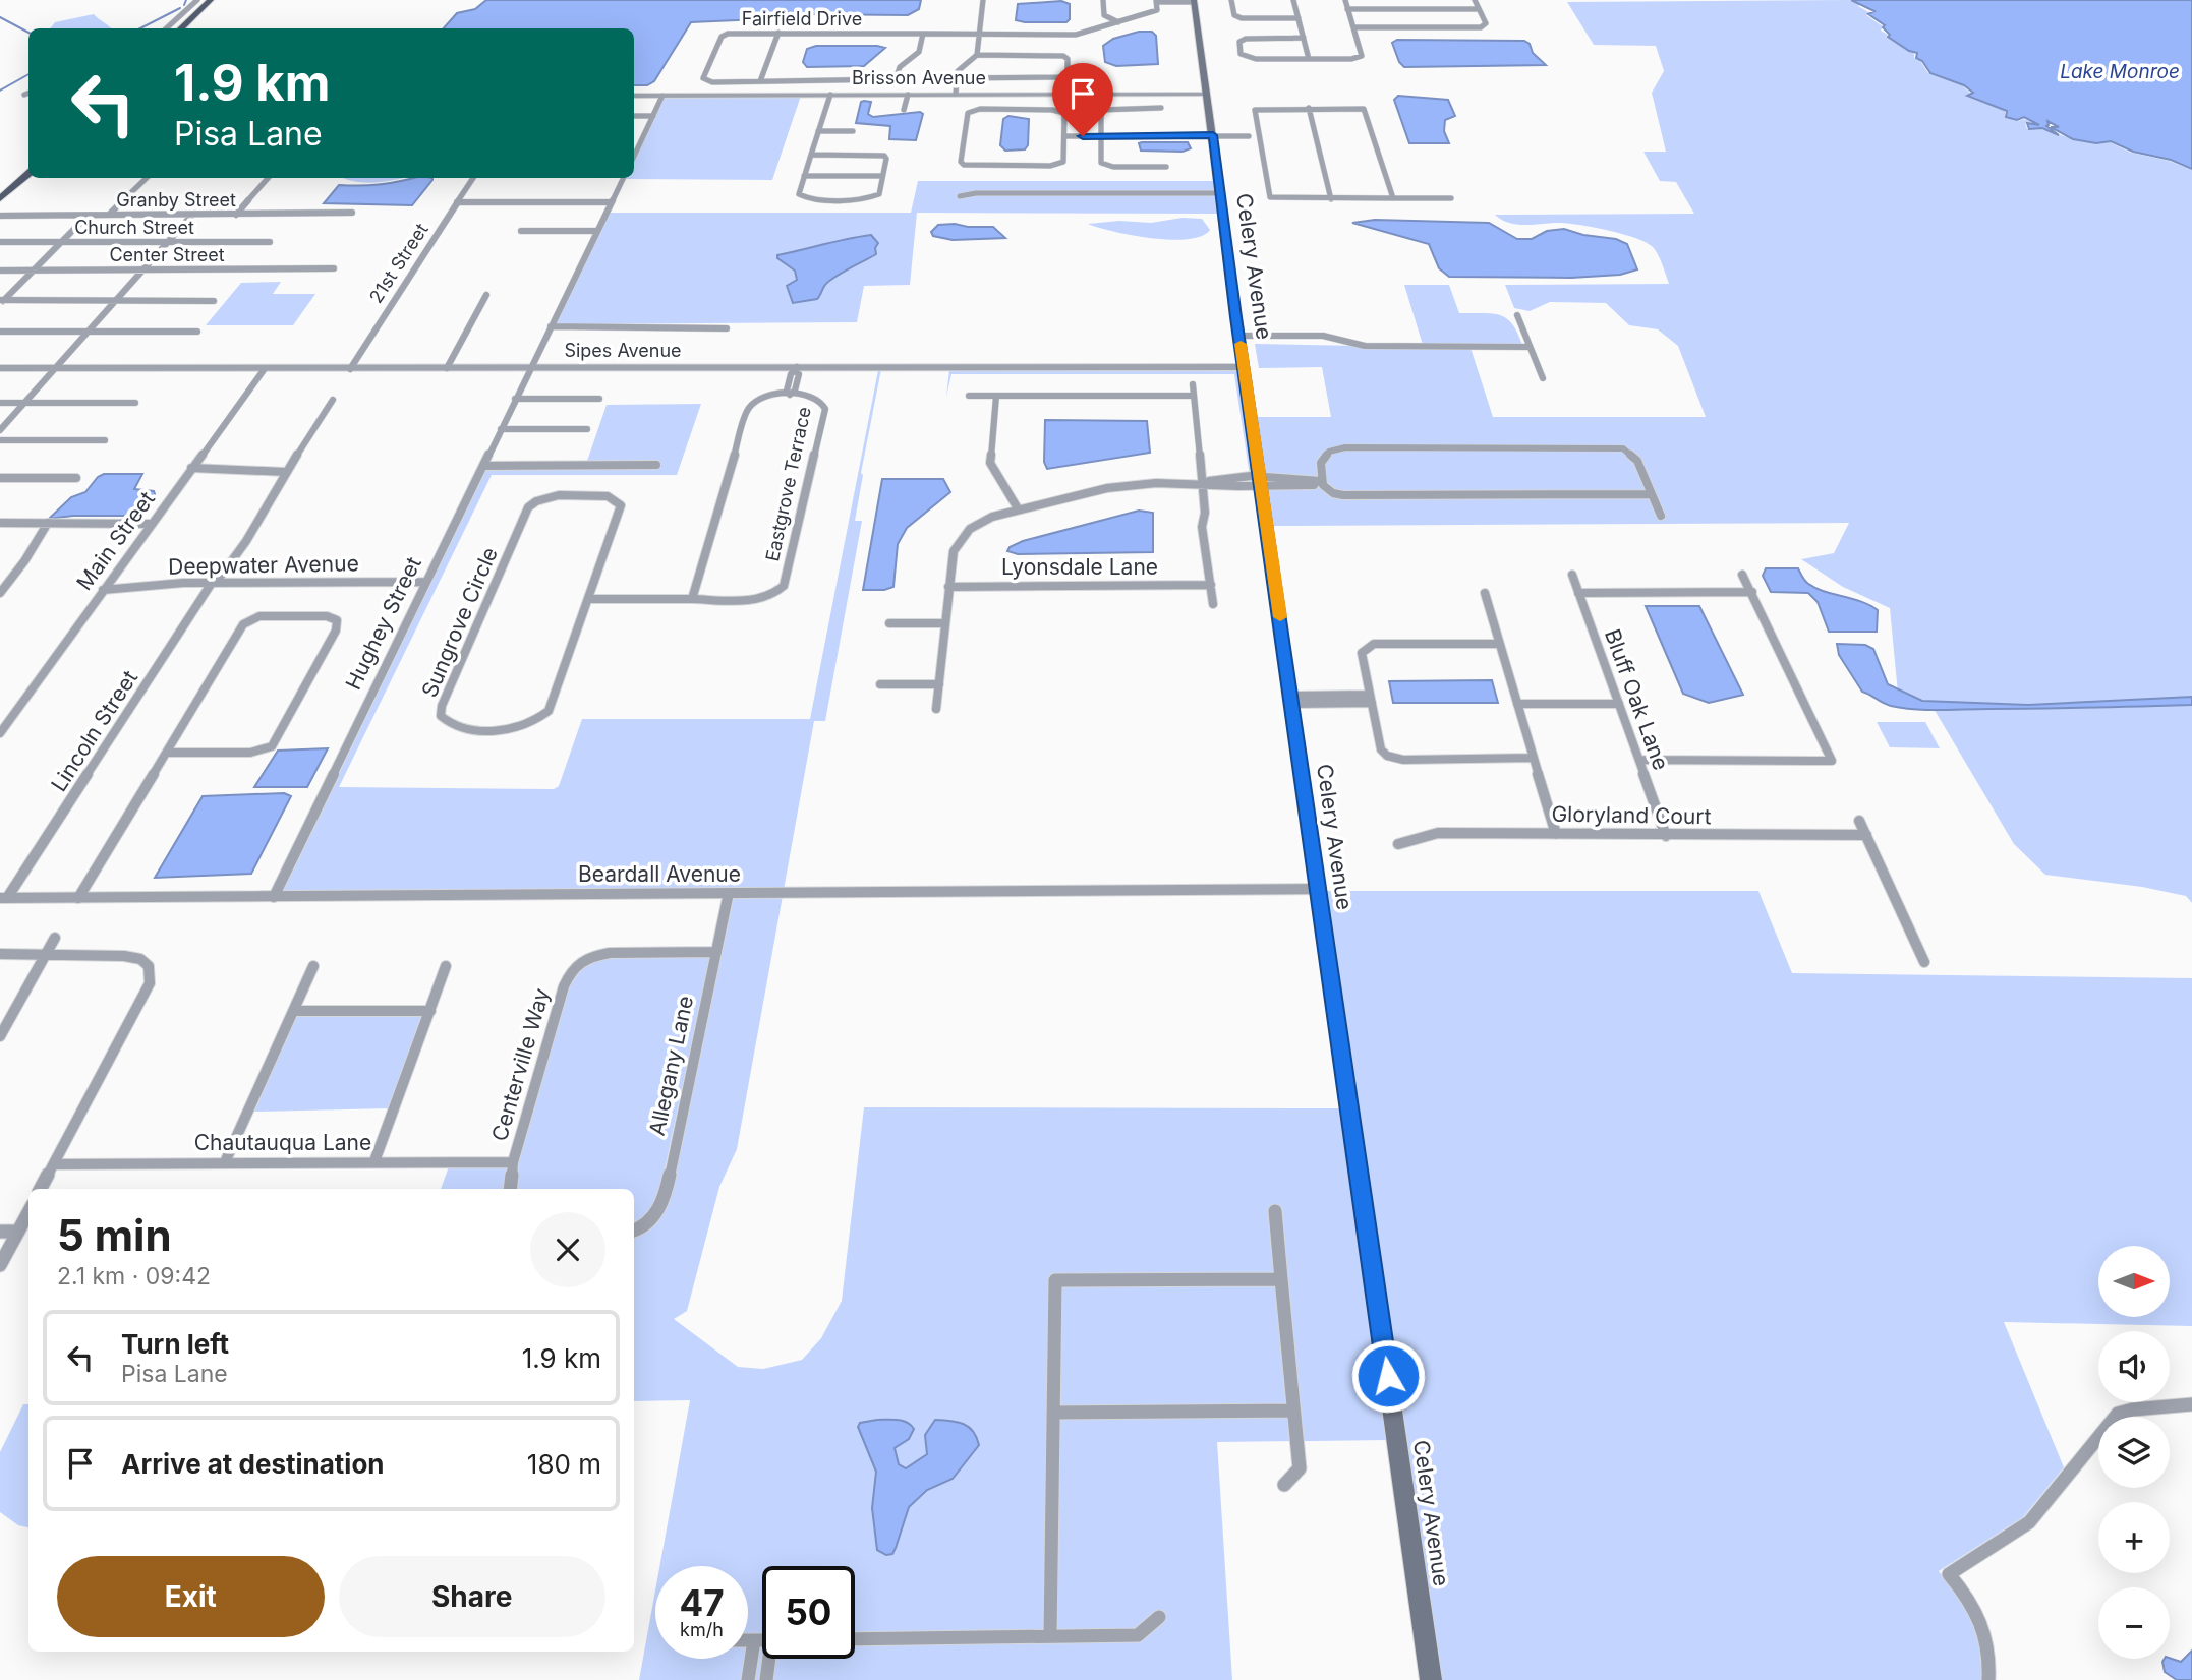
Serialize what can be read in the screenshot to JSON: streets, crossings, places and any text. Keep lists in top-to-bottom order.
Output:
{
  "streets": {
    "main road": ["Celery Avenue"],
    "street": [
      "Fairfield Drive",
      "Brisson Avenue",
      "Granby Street",
      "Church Street",
      "Center Street",
      "21st Street",
      "Sipes Avenue",
      "Eastgrove Terrace",
      "Main Street",
      "Deepwater Avenue",
      "Lyonsdale Lane",
      "Sungrove Circle",
      "Hughey Street",
      "Bluff Oak Lane",
      "Lincoln Street",
      "Gloryland Court",
      "Beardall Avenue",
      "Centerville Way",
      "Allegany Lane",
      "Chautauqua Lane"
    ]
  },
  "crossings": [
    ["Fairfield Drive", "Celery Avenue"],
    ["Brisson Avenue", "Celery Avenue"],
    ["21st Street", "Sipes Avenue"],
    ["Celery Avenue", "Sipes Avenue"],
    ["Celery Avenue", "Beardall Avenue"],
    ["Sipes Avenue", "Main Street"],
    ["Sipes Avenue", "Hughey Street"],
    ["Eastgrove Terrace", "Sungrove Circle"],
    ["Main Street", "Deepwater Avenue"],
    ["Deepwater Avenue", "Hughey Street"],
    ["Deepwater Avenue", "Lincoln Street"],
    ["Hughey Street", "Beardall Avenue"],
    ["Bluff Oak Lane", "Gloryland Court"],
    ["Lincoln Street", "Beardall Avenue"],
    ["Beardall Avenue", "Allegany Lane"],
    ["Centerville Way", "Allegany Lane"],
    ["Centerville Way", "Chautauqua Lane"]
  ],
  "water": ["Lake Monroe"],
  "north": "right",
  "page": {
    "turn": ["1.9 km", "Pisa Lane"],
    "heading": ["5 min", "2.1 km · 09:42"],
    "map_buttons": ["+", "−"],
    "list": [
      {
        "name": "Turn left",
        "note": "Pisa Lane",
        "value": "1.9 km"
      },
      {
        "name": "Arrive at destination",
        "value": "180 m"
      }
    ],
    "buttons": ["Exit", "Share"],
    "speed": "47 km/h",
    "limit": "50"
  }
}
